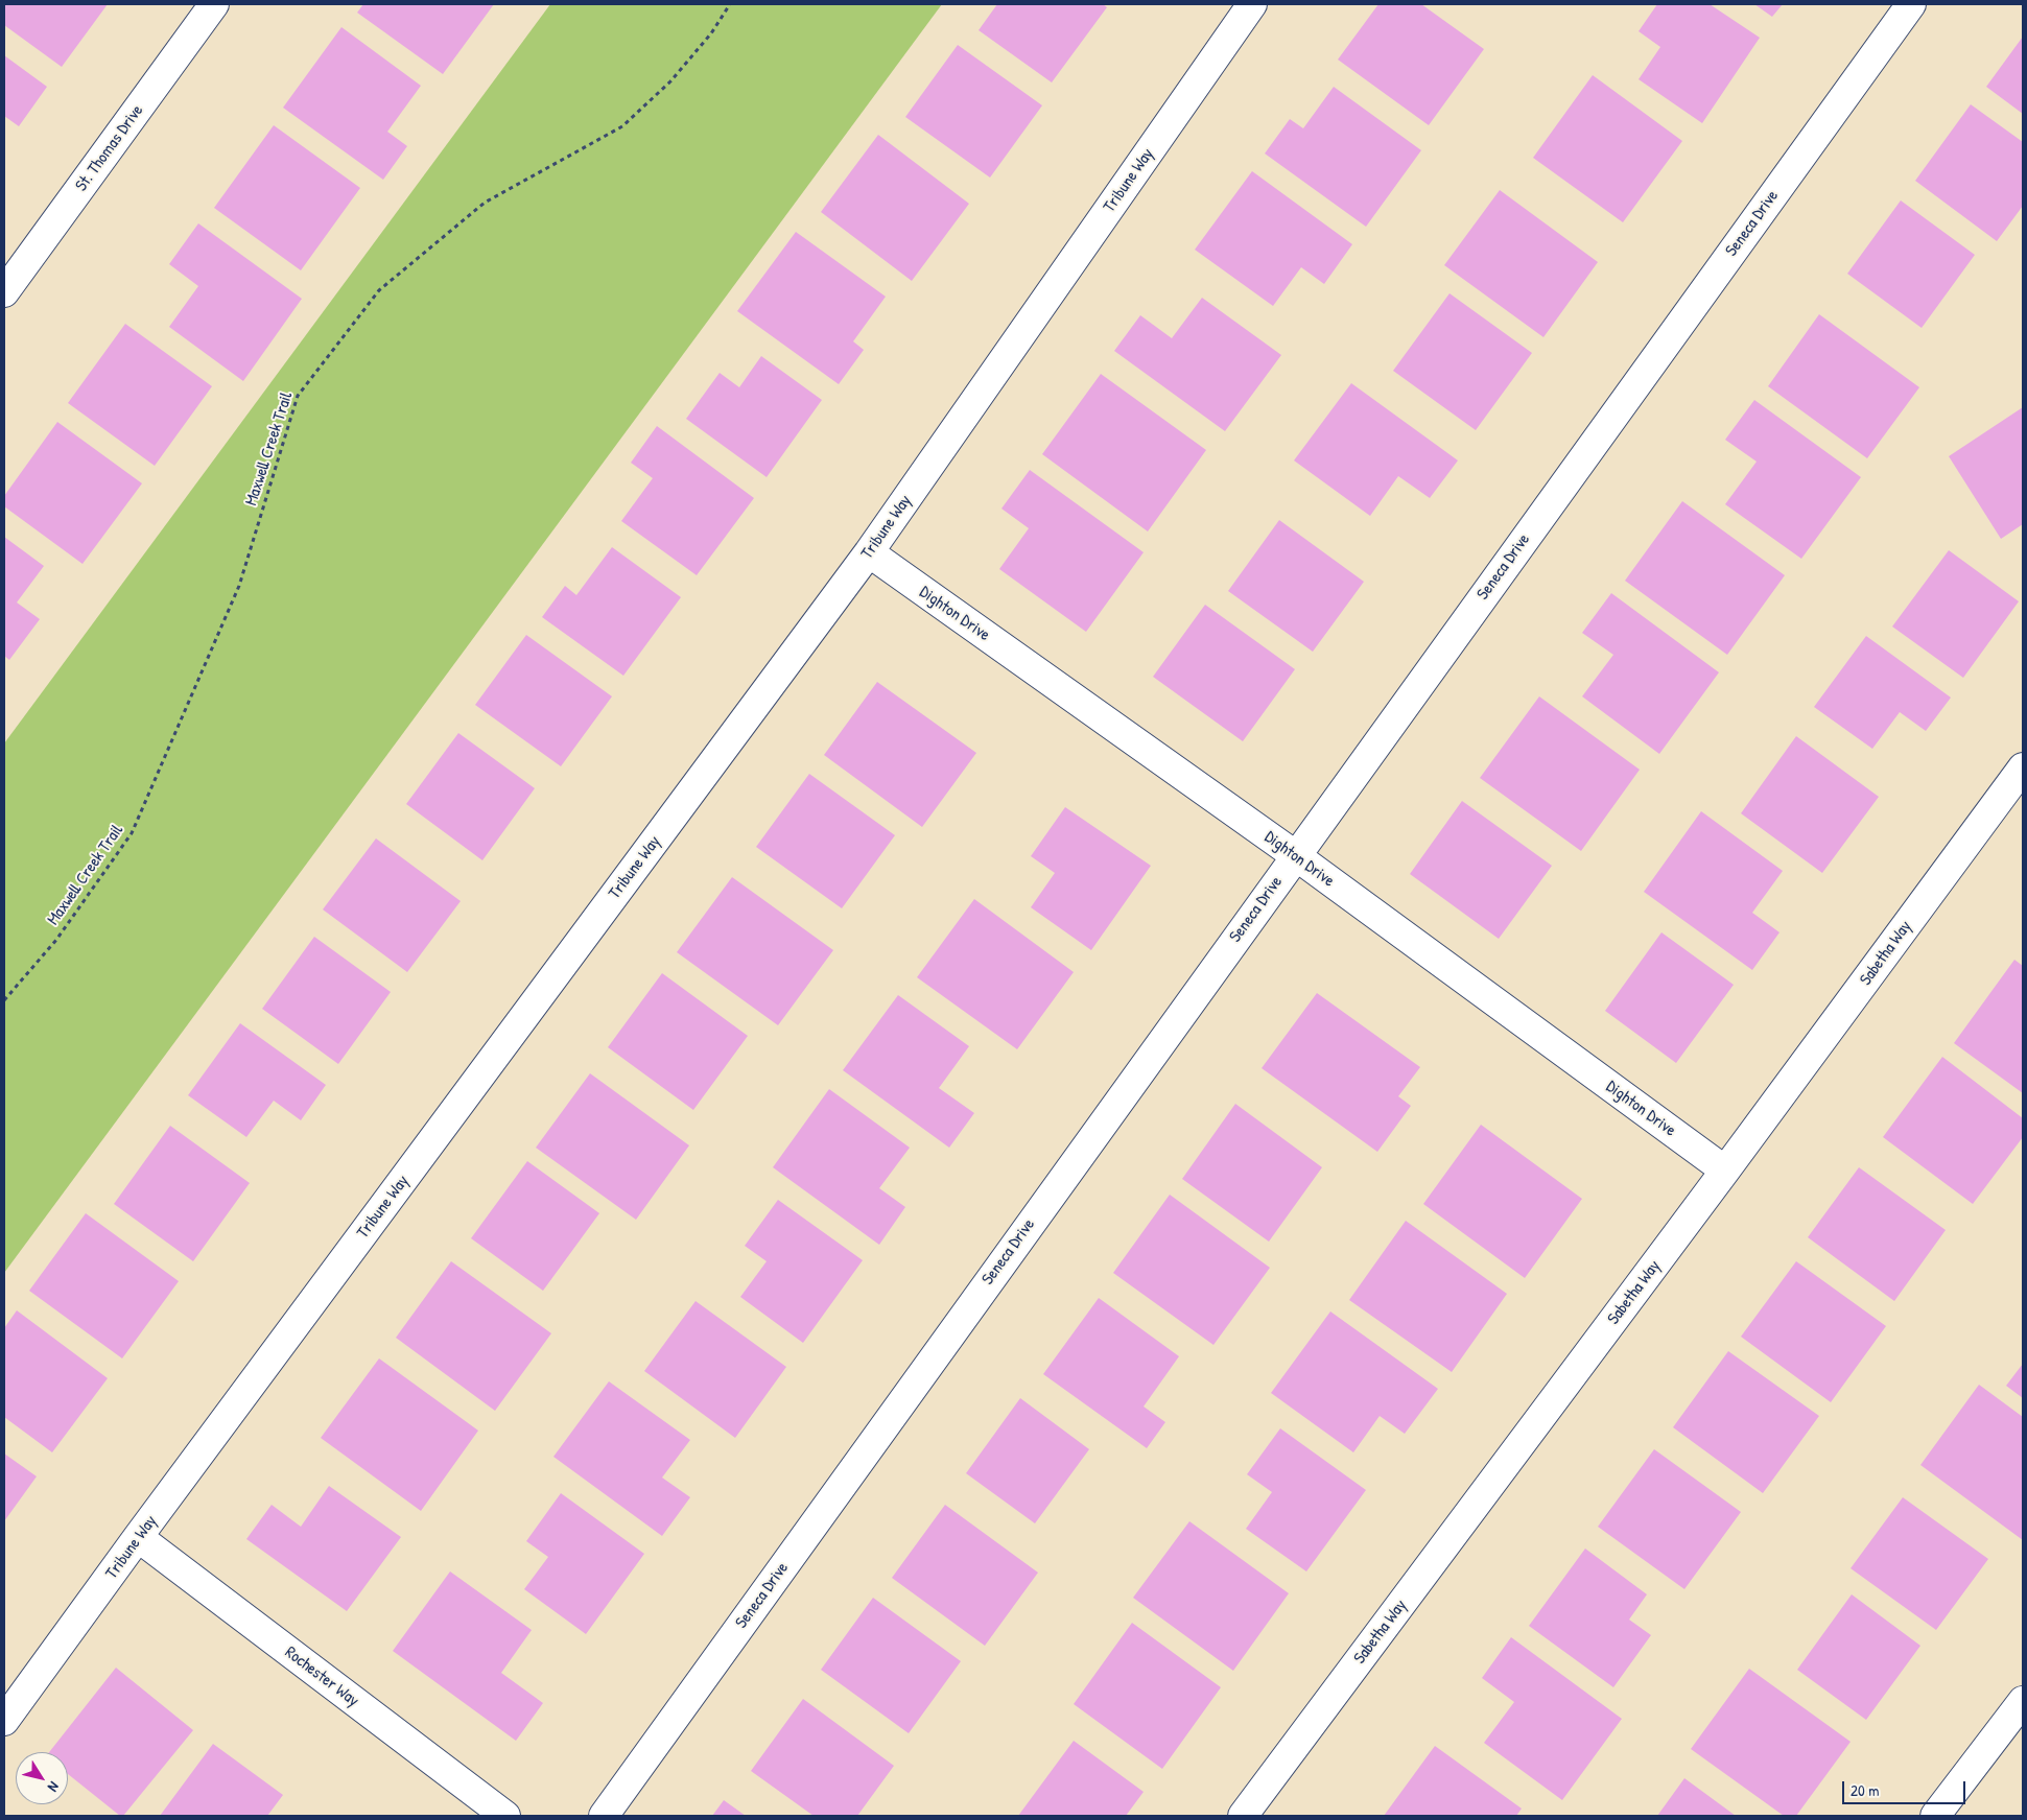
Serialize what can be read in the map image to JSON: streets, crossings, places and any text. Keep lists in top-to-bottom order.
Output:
{
  "streets": {
    "street": [
      "St. Thomas Drive",
      "Tribune Way",
      "Seneca Drive",
      "Dighton Drive",
      "Sabetha Way",
      "Rochester Way"
    ],
    "path": ["Maxwell Creek Trail"]
  },
  "crossings": [
    ["Tribune Way", "Dighton Drive"],
    ["Tribune Way", "Rochester Way"],
    ["Seneca Drive", "Dighton Drive"],
    ["Dighton Drive", "Sabetha Way"]
  ],
  "scale_bar": "20 m",
  "north": "bottom right"
}
